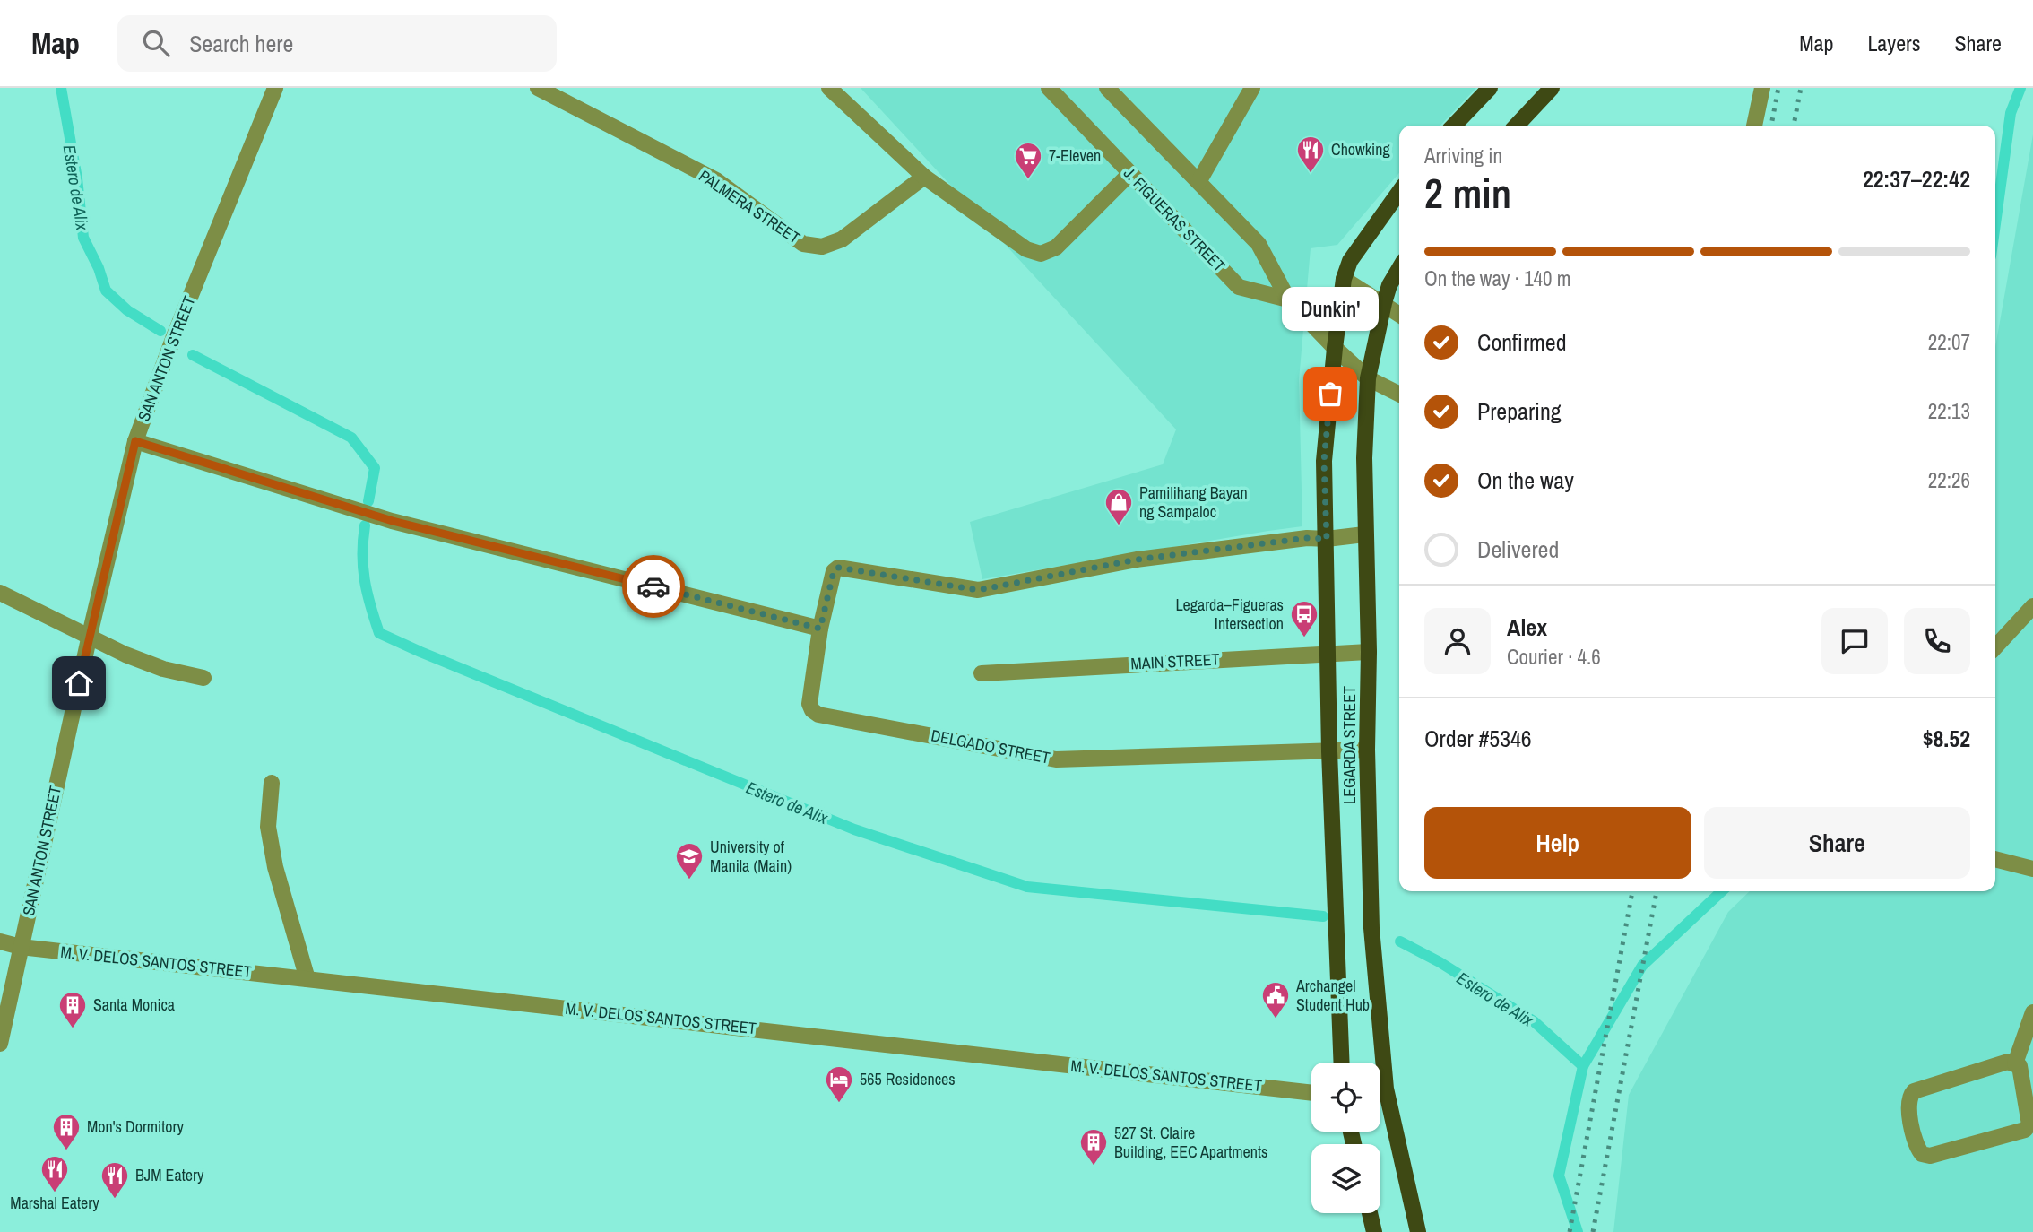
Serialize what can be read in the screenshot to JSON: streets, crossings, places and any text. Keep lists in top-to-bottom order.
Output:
{
  "streets": {
    "main road": ["LEGARDA STREET"],
    "street": [
      "PALMERA STREET",
      "J. FIGUERAS STREET",
      "SAN ANTON STREET",
      "MAIN STREET",
      "DELGADO STREET",
      "M. V. DELOS SANTOS STREET"
    ]
  },
  "crossings": [
    ["SAN ANTON STREET", "M. V. DELOS SANTOS STREET"],
    ["MAIN STREET", "LEGARDA STREET"],
    ["LEGARDA STREET", "DELGADO STREET"]
  ],
  "water": ["Estero de Alix"],
  "places": {
    "restaurant": ["Chowking", "Marshal Eatery", "BJM Eatery"],
    "supermarket": ["7-Eleven"],
    "other": ["Dunkin'"],
    "shop": ["Pamilihang Bayan ng Sampaloc"],
    "bus stop": ["Legarda–Figueras Intersection"],
    "school or university": ["University of Manila (Main)"],
    "public building": ["Archangel Student Hub"],
    "building": ["Santa Monica", "Mon's Dormitory", "527 St. Claire Building, EEC Apartments"],
    "hotel": ["565 Residences"]
  },
  "page": {
    "header": "Map",
    "search": "Search here",
    "nav": ["Map", "Layers", "Share"],
    "heading": ["2 min", "Arriving in", "22:37–22:42"],
    "panel": [
      "Alex",
      "Courier · 4.6",
      "Order #5346",
      "$8.52"
    ],
    "bar": "On the way · 140 m",
    "bubble": "Dunkin'",
    "list": [
      ["Confirmed", "22:07"],
      ["Preparing", "22:13"],
      ["On the way", "22:26"],
      "Delivered"
    ],
    "buttons": ["Help", "Share"]
  }
}
